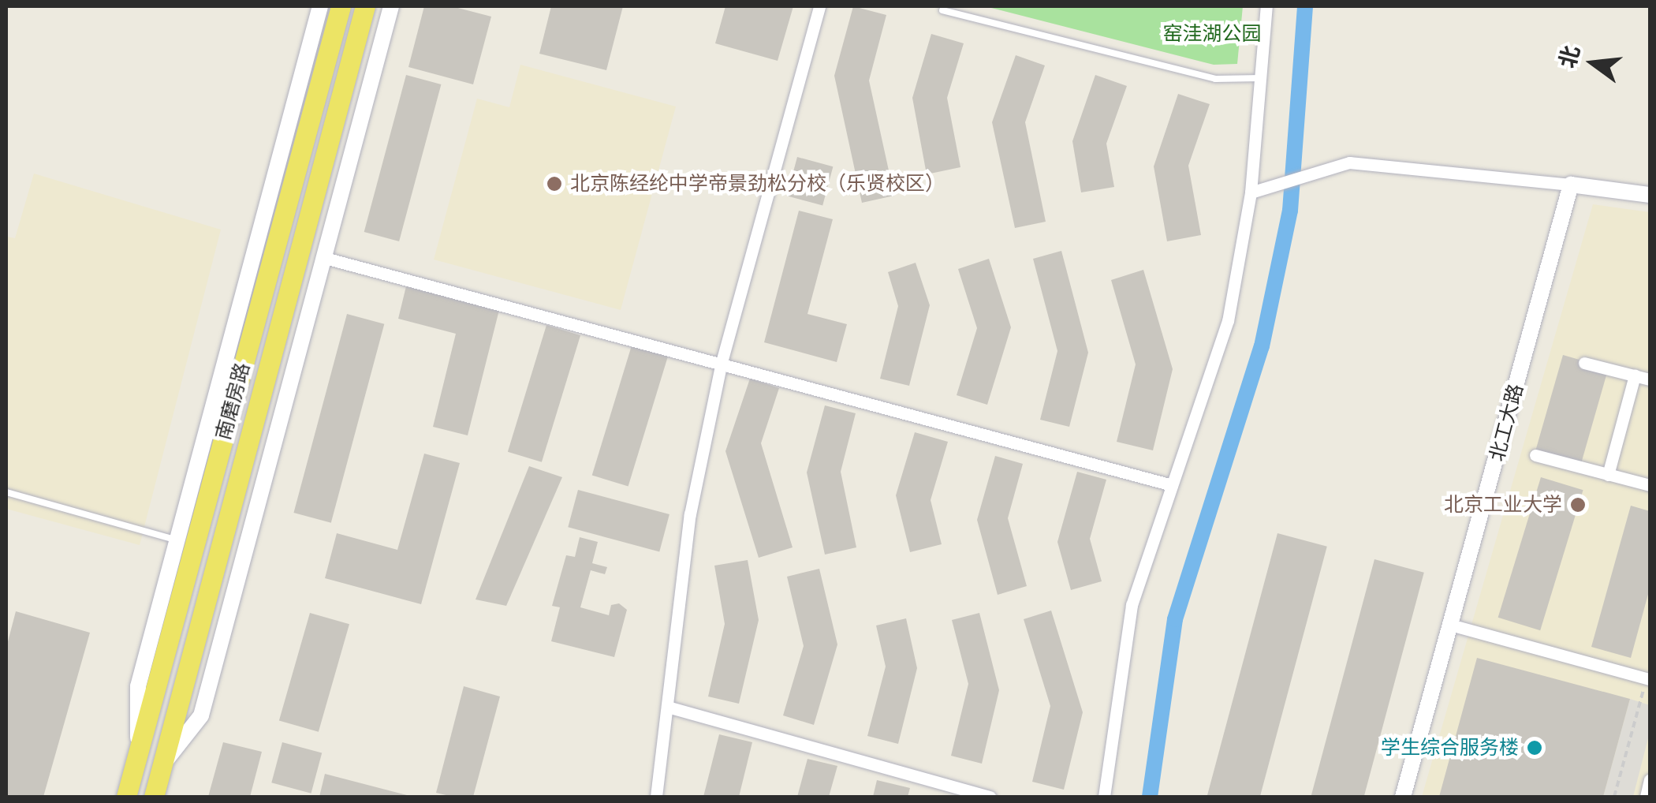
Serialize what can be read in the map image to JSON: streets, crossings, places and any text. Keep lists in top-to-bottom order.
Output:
{
  "streets": {
    "main road": ["南磨房路"],
    "street": ["北工大路"]
  },
  "parks": ["窑洼湖公园"],
  "places": ["北京陈经纶中学帝景劲松分校（乐贤校区）", "北京工业大学", "学生综合服务楼"],
  "north": "left"
}
